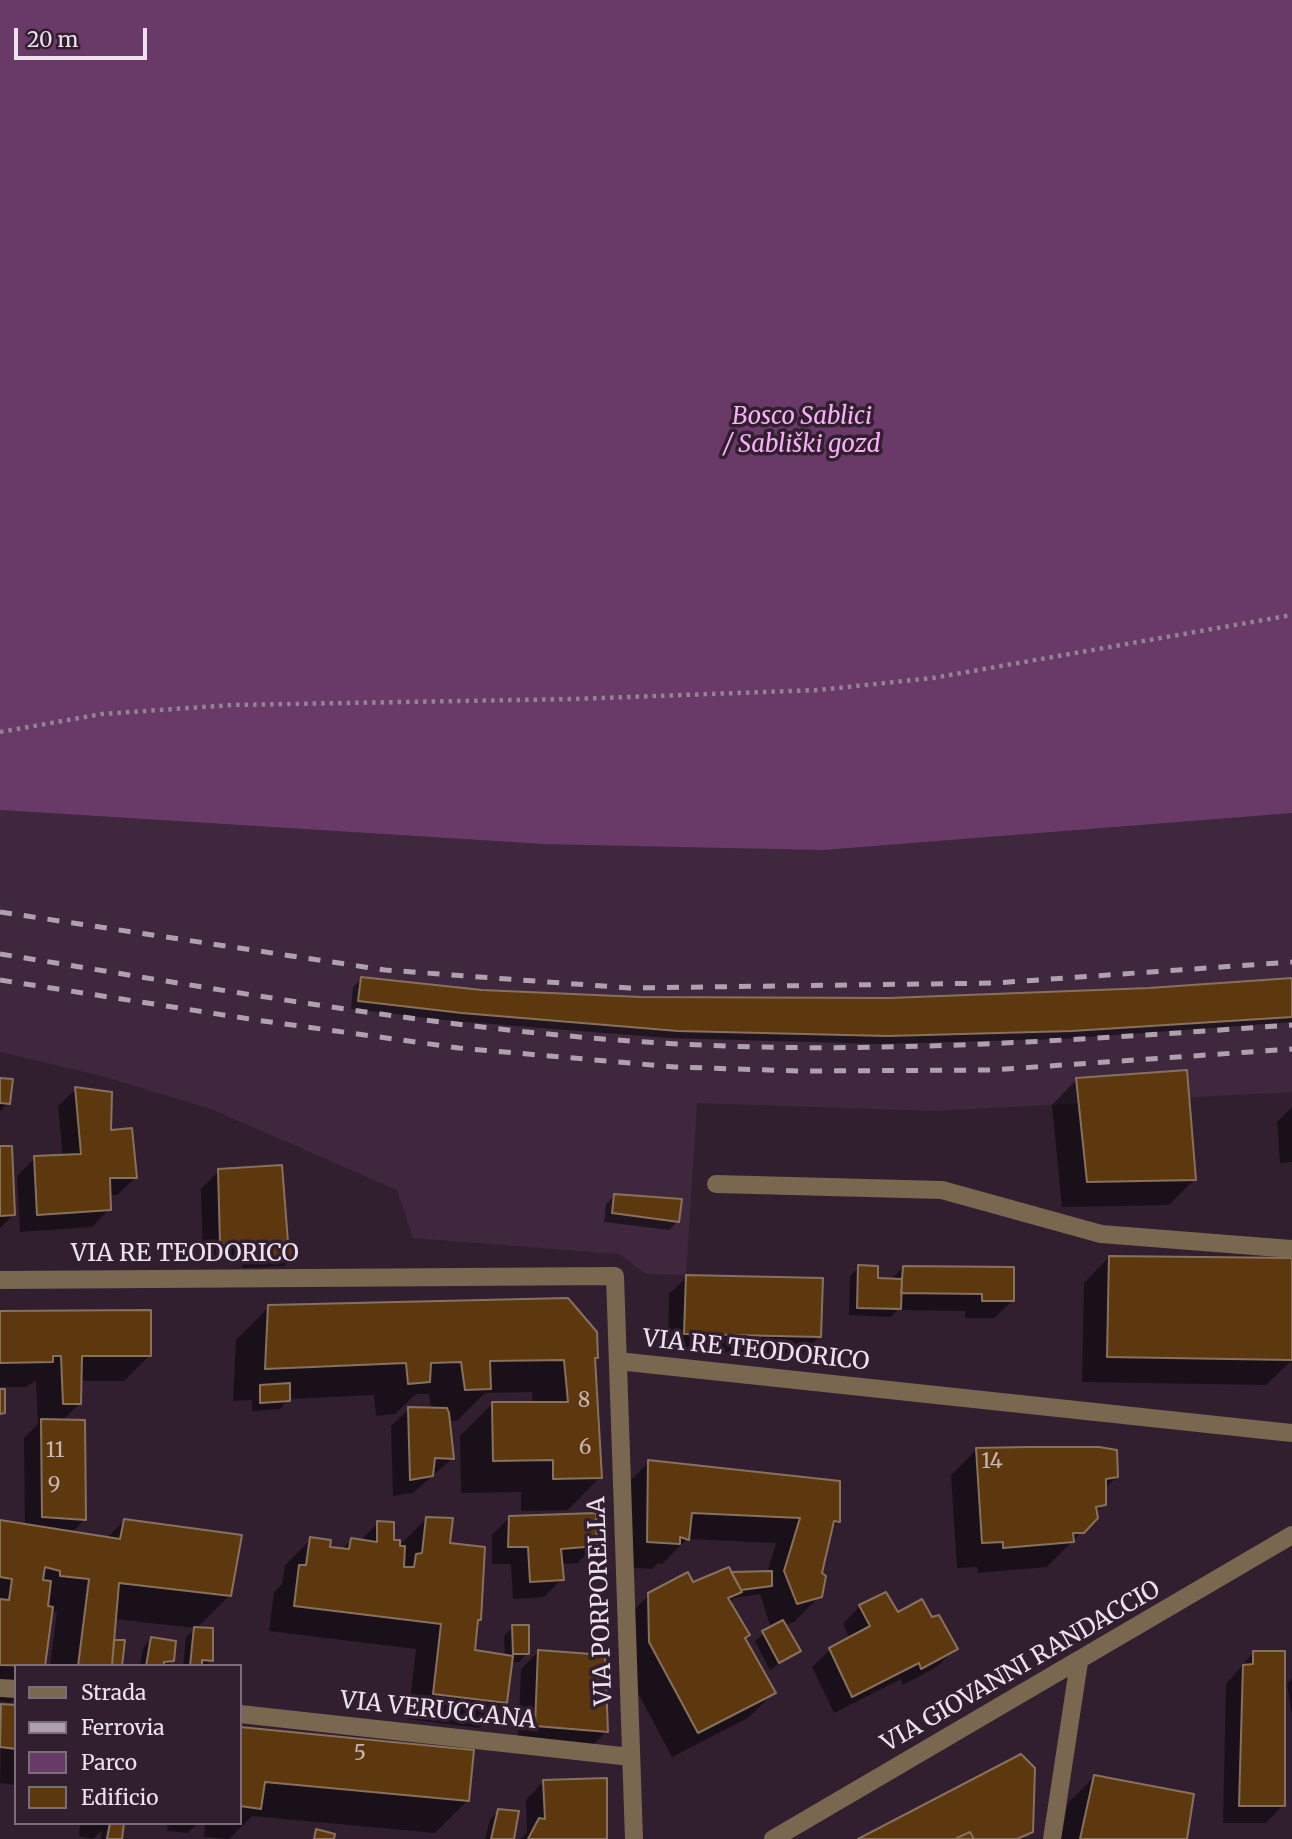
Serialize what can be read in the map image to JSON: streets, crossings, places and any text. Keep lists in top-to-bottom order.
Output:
{
  "streets": {
    "street": [
      "VIA RE TEODORICO",
      "VIA PORPORELLA",
      "VIA GIOVANNI RANDACCIO",
      "VIA VERUCCANA"
    ]
  },
  "crossings": [
    ["VIA RE TEODORICO", "VIA PORPORELLA"],
    ["VIA PORPORELLA", "VIA VERUCCANA"]
  ],
  "parks": ["Bosco Sablici / Sabliški gozd"],
  "house_numbers": [
    "8",
    "6",
    "11",
    "14",
    "9",
    "5"
  ],
  "legend": [
    "Strada",
    "Ferrovia",
    "Parco",
    "Edificio"
  ],
  "scale_bar": "20 m"
}
